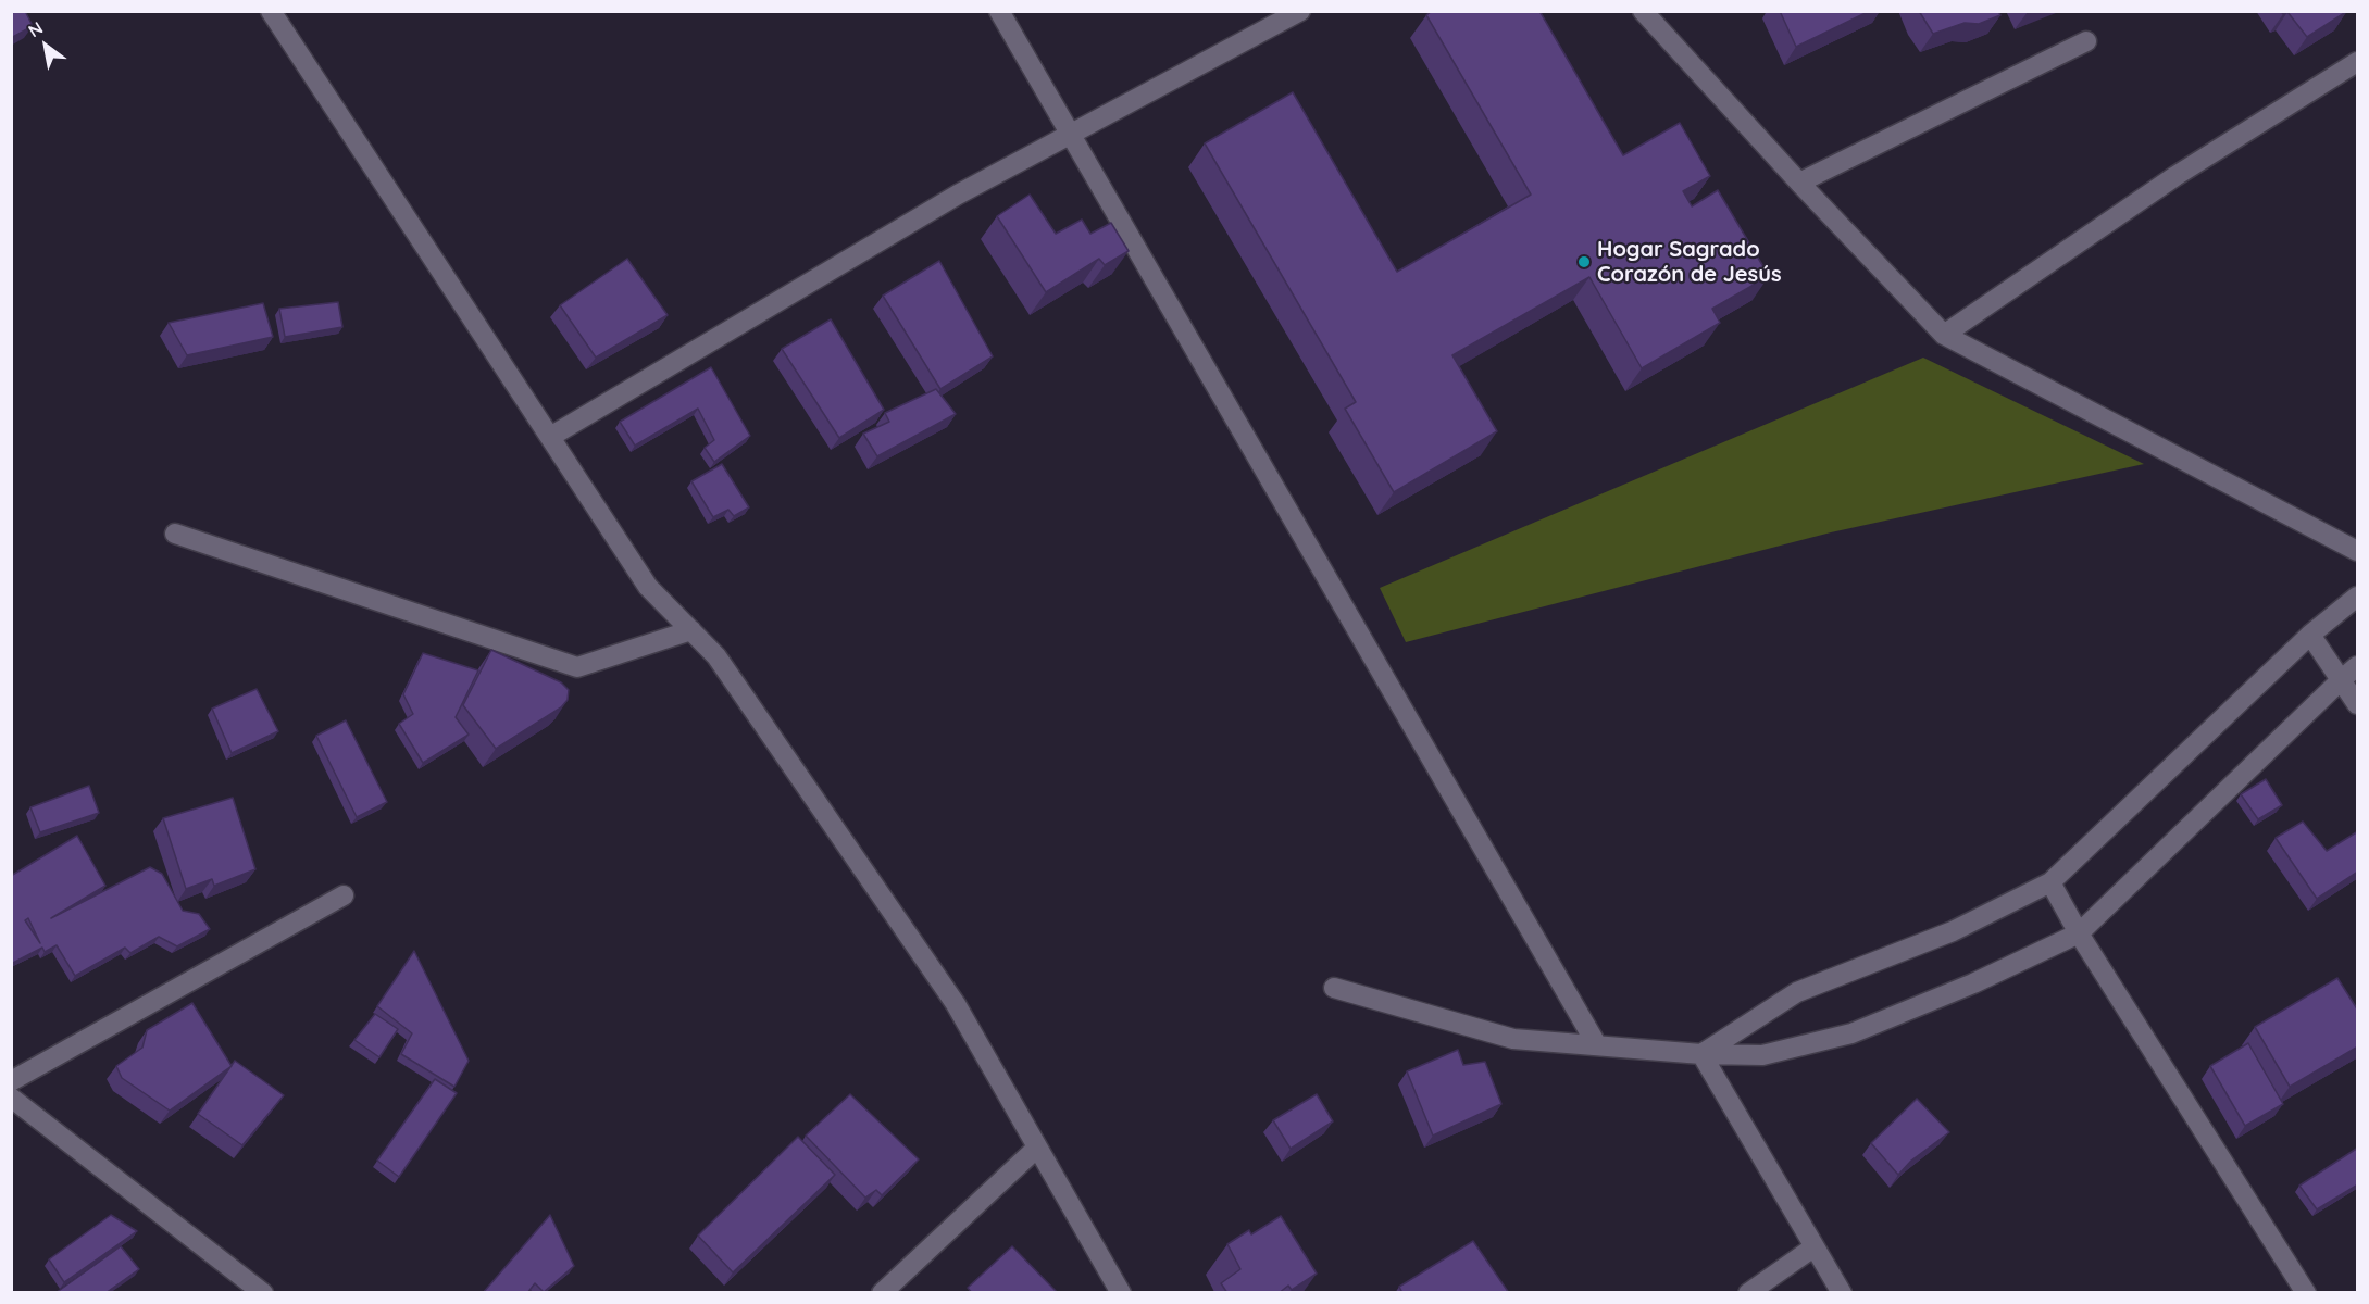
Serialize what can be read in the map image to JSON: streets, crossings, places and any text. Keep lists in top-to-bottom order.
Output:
{
  "places": ["Hogar Sagrado Corazón de Jesús"],
  "north": "top left"
}
